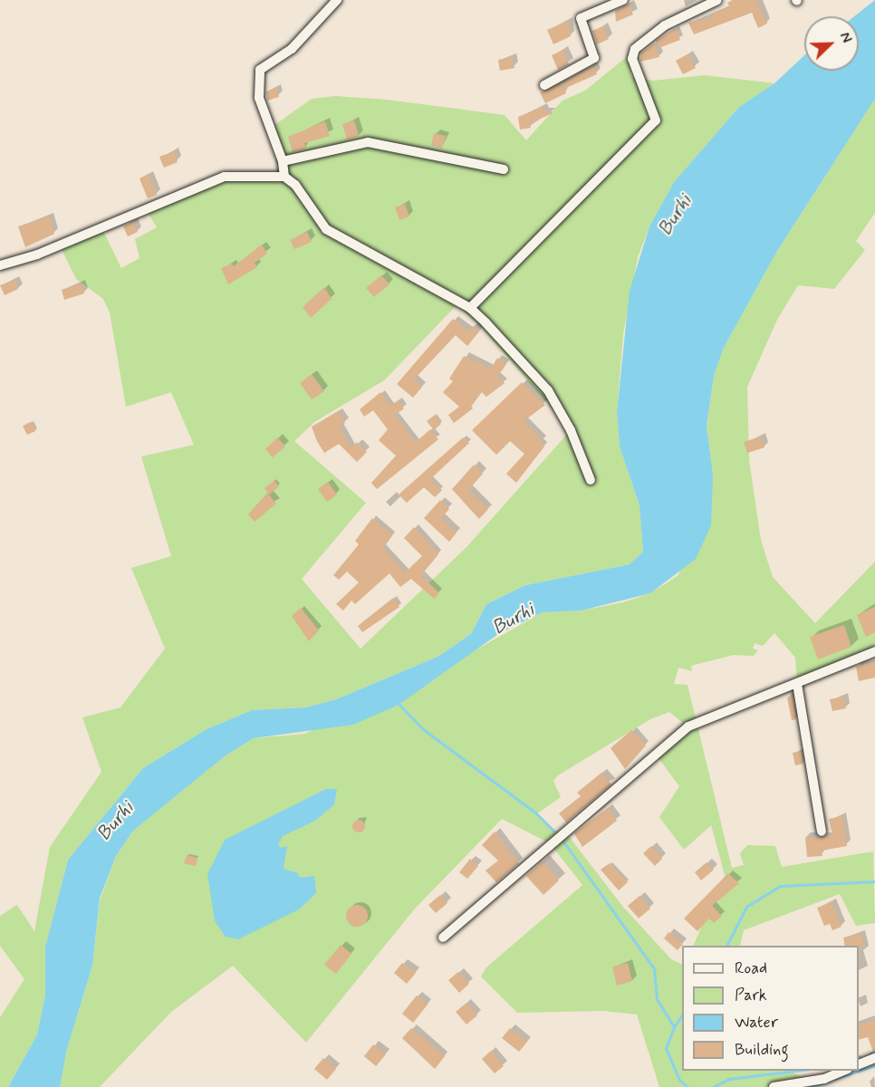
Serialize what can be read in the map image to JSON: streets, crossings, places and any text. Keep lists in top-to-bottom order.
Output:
{
  "water": ["Burhi"],
  "legend": [
    "Road",
    "Park",
    "Water",
    "Building"
  ],
  "north": "top right"
}
